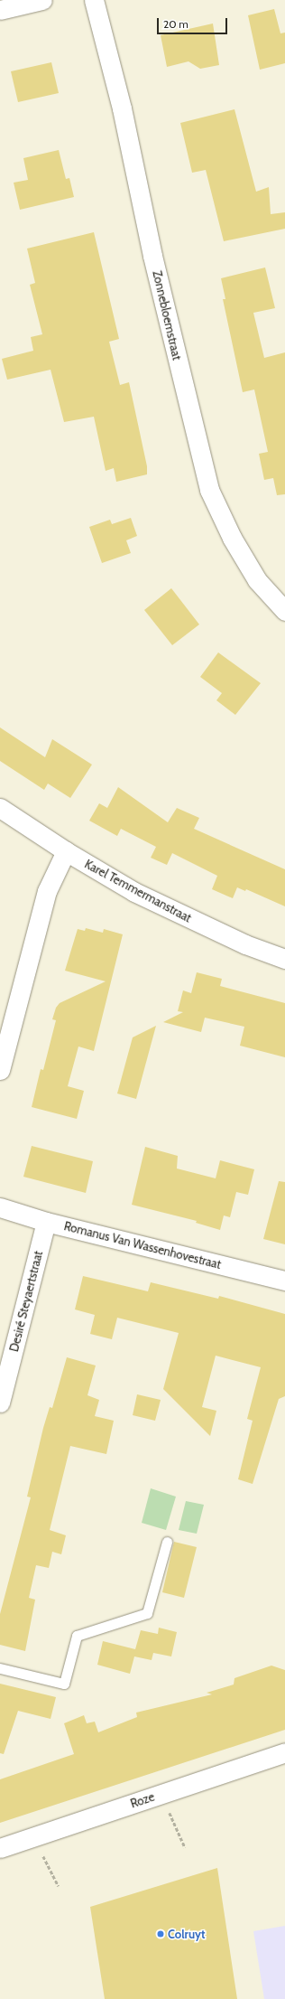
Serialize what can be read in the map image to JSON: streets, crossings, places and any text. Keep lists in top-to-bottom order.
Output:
{
  "streets": {
    "street": [
      "Zonnebloemstraat",
      "Karel Temmermanstraat",
      "Romanus Van Wassenhovestraat",
      "Desiré Steyaertstraat",
      "Roze"
    ]
  },
  "crossings": [
    ["Romanus Van Wassenhovestraat", "Desiré Steyaertstraat"]
  ],
  "places": ["Colruyt"],
  "scale_bar": "20 m"
}
